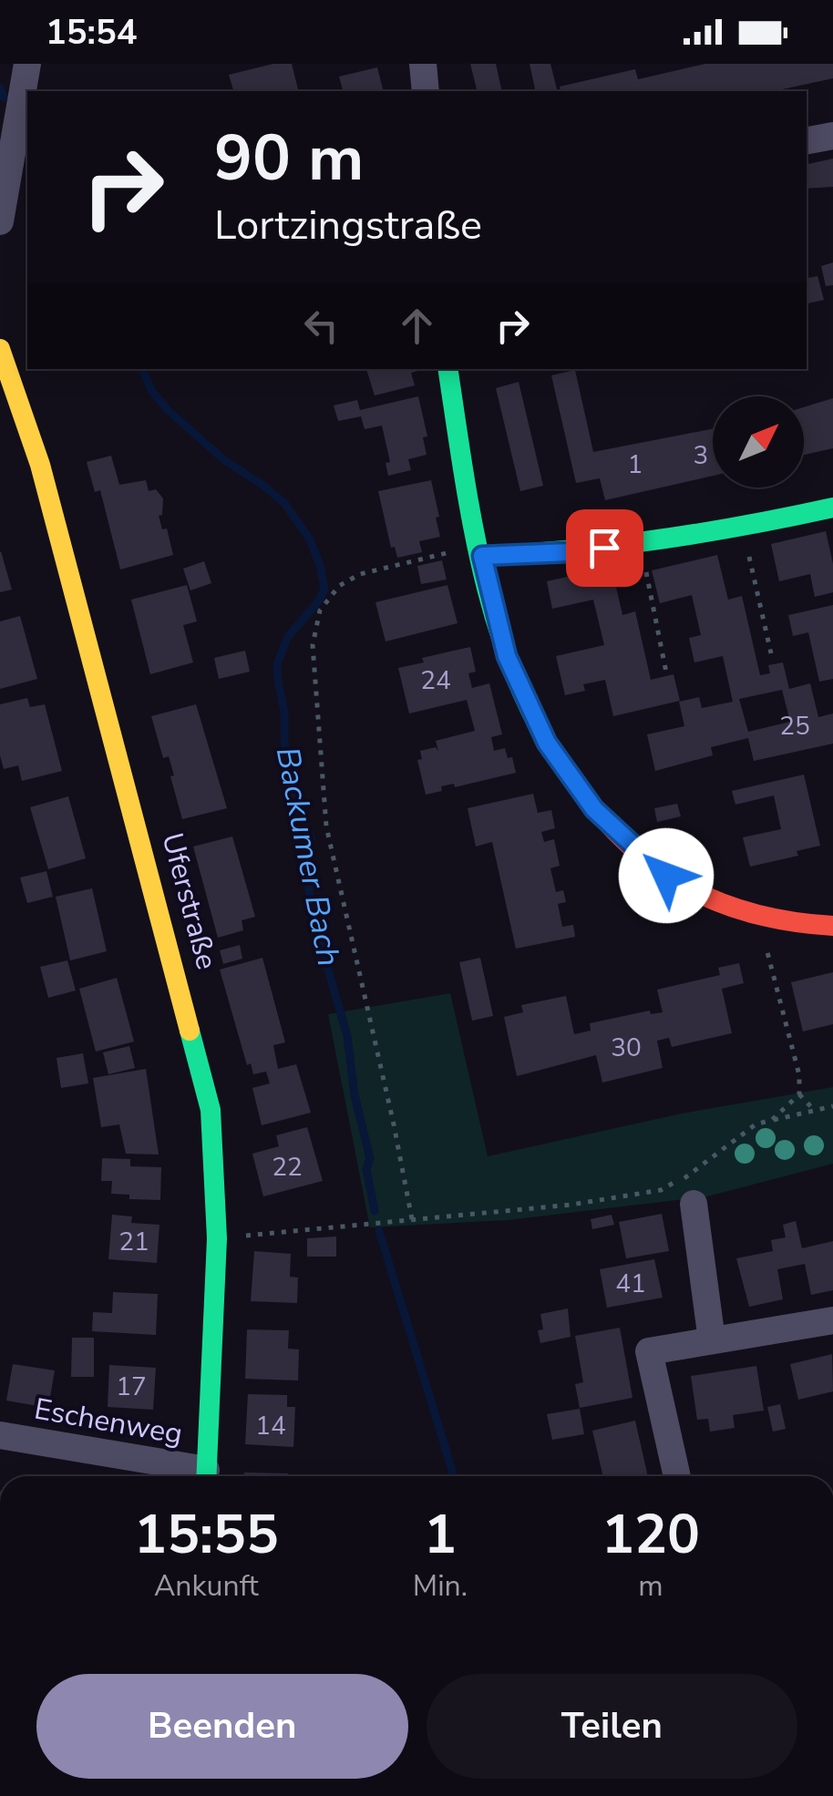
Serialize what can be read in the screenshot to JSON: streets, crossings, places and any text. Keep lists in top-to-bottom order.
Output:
{
  "streets": {
    "street": ["Uferstraße", "Eschenweg"]
  },
  "water": ["Backumer Bach"],
  "house_numbers": [
    "3",
    "1",
    "24",
    "25",
    "30",
    "22",
    "21",
    "41",
    "17",
    "14"
  ],
  "north": "top right",
  "page": {
    "status": "15:54",
    "turn": ["90 m", "Lortzingstraße"],
    "eta": [
      "15:55",
      "Ankunft",
      "1",
      "Min.",
      "120",
      "m"
    ],
    "buttons": ["Beenden", "Teilen"]
  }
}
